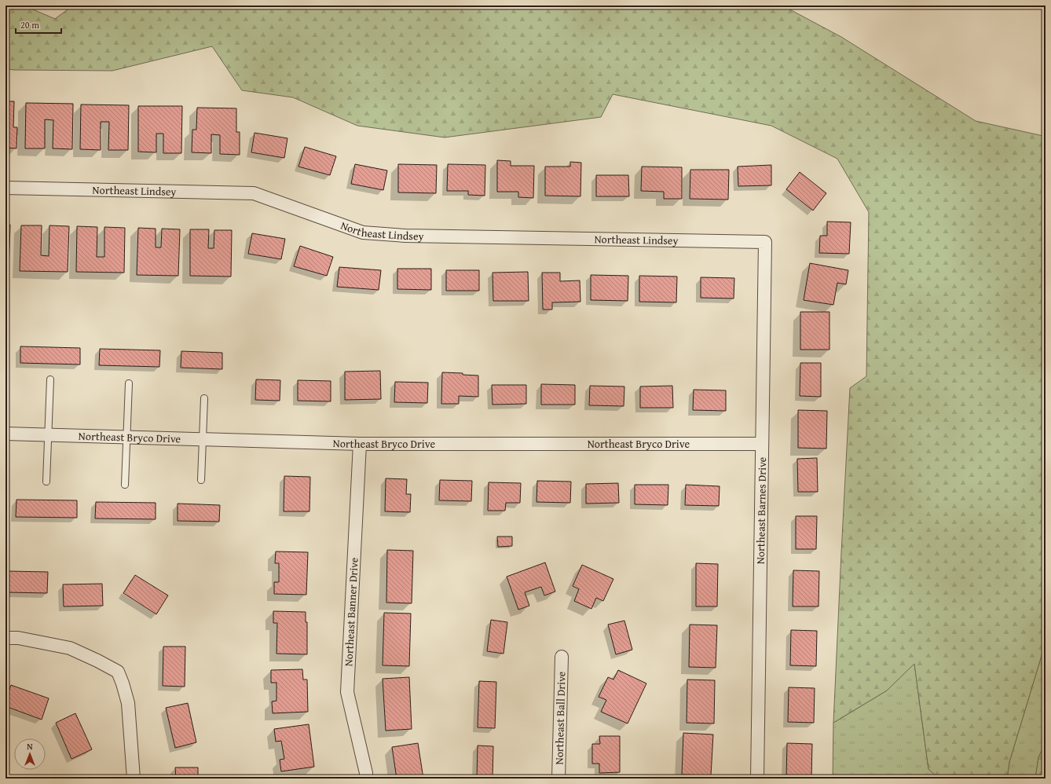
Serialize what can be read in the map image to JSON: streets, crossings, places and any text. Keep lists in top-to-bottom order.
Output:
{
  "streets": {
    "street": [
      "Northeast Lindsey",
      "Northeast Bryco Drive",
      "Northeast Barnes Drive",
      "Northeast Banner Drive",
      "Northeast Ball Drive"
    ]
  },
  "crossings": [
    ["Northeast Lindsey", "Northeast Barnes Drive"],
    ["Northeast Bryco Drive", "Northeast Barnes Drive"],
    ["Northeast Bryco Drive", "Northeast Banner Drive"]
  ],
  "scale_bar": "20 m",
  "north": "top"
}
